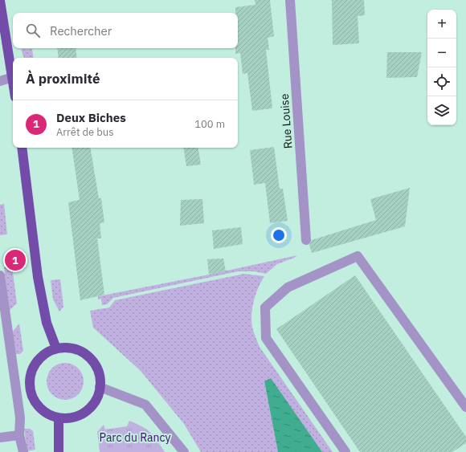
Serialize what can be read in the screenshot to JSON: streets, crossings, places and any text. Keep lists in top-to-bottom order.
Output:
{
  "streets": {
    "street": ["Rue Louise"]
  },
  "parks": ["Parc du Rancy"],
  "page": {
    "map_buttons": ["+", "−"],
    "search": "Rechercher",
    "heading": "À proximité",
    "list": [
      {
        "mark": "1",
        "name": "Deux Biches",
        "note": "Arrêt de bus",
        "value": "100 m"
      }
    ],
    "pins": "1"
  }
}
